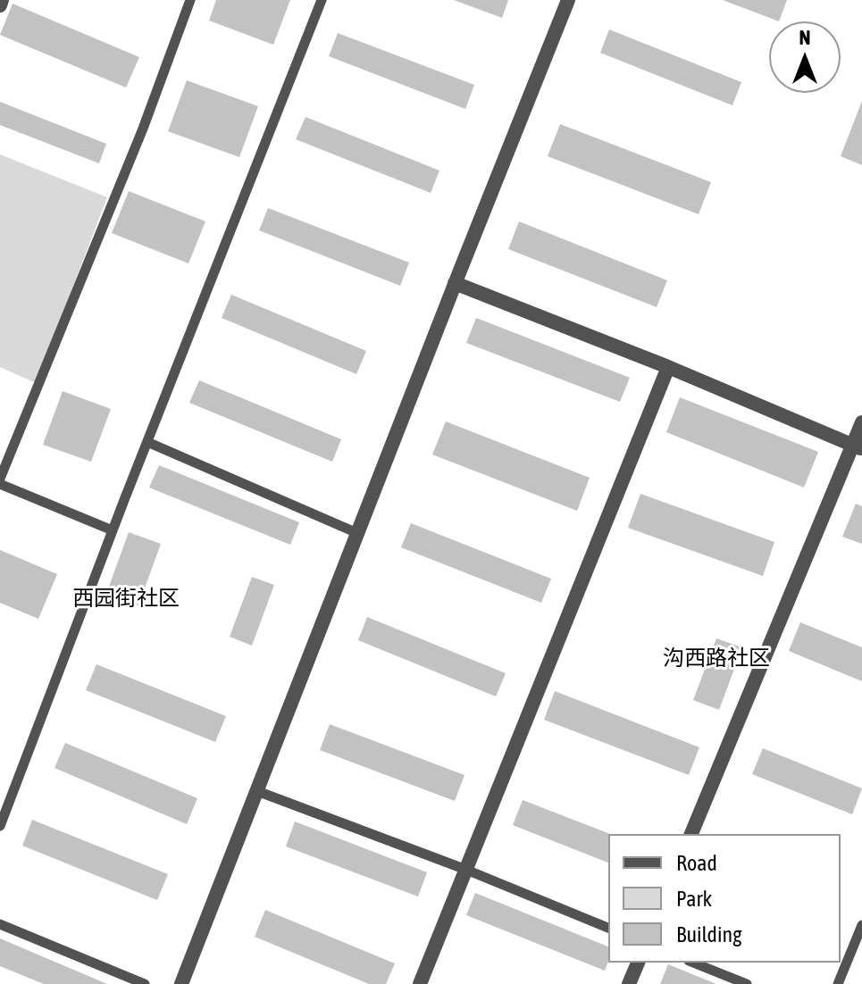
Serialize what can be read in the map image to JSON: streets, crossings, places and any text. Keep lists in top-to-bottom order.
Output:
{
  "districts": ["西园街社区", "沟西路社区"],
  "legend": ["Road", "Park", "Building"],
  "north": "top"
}
